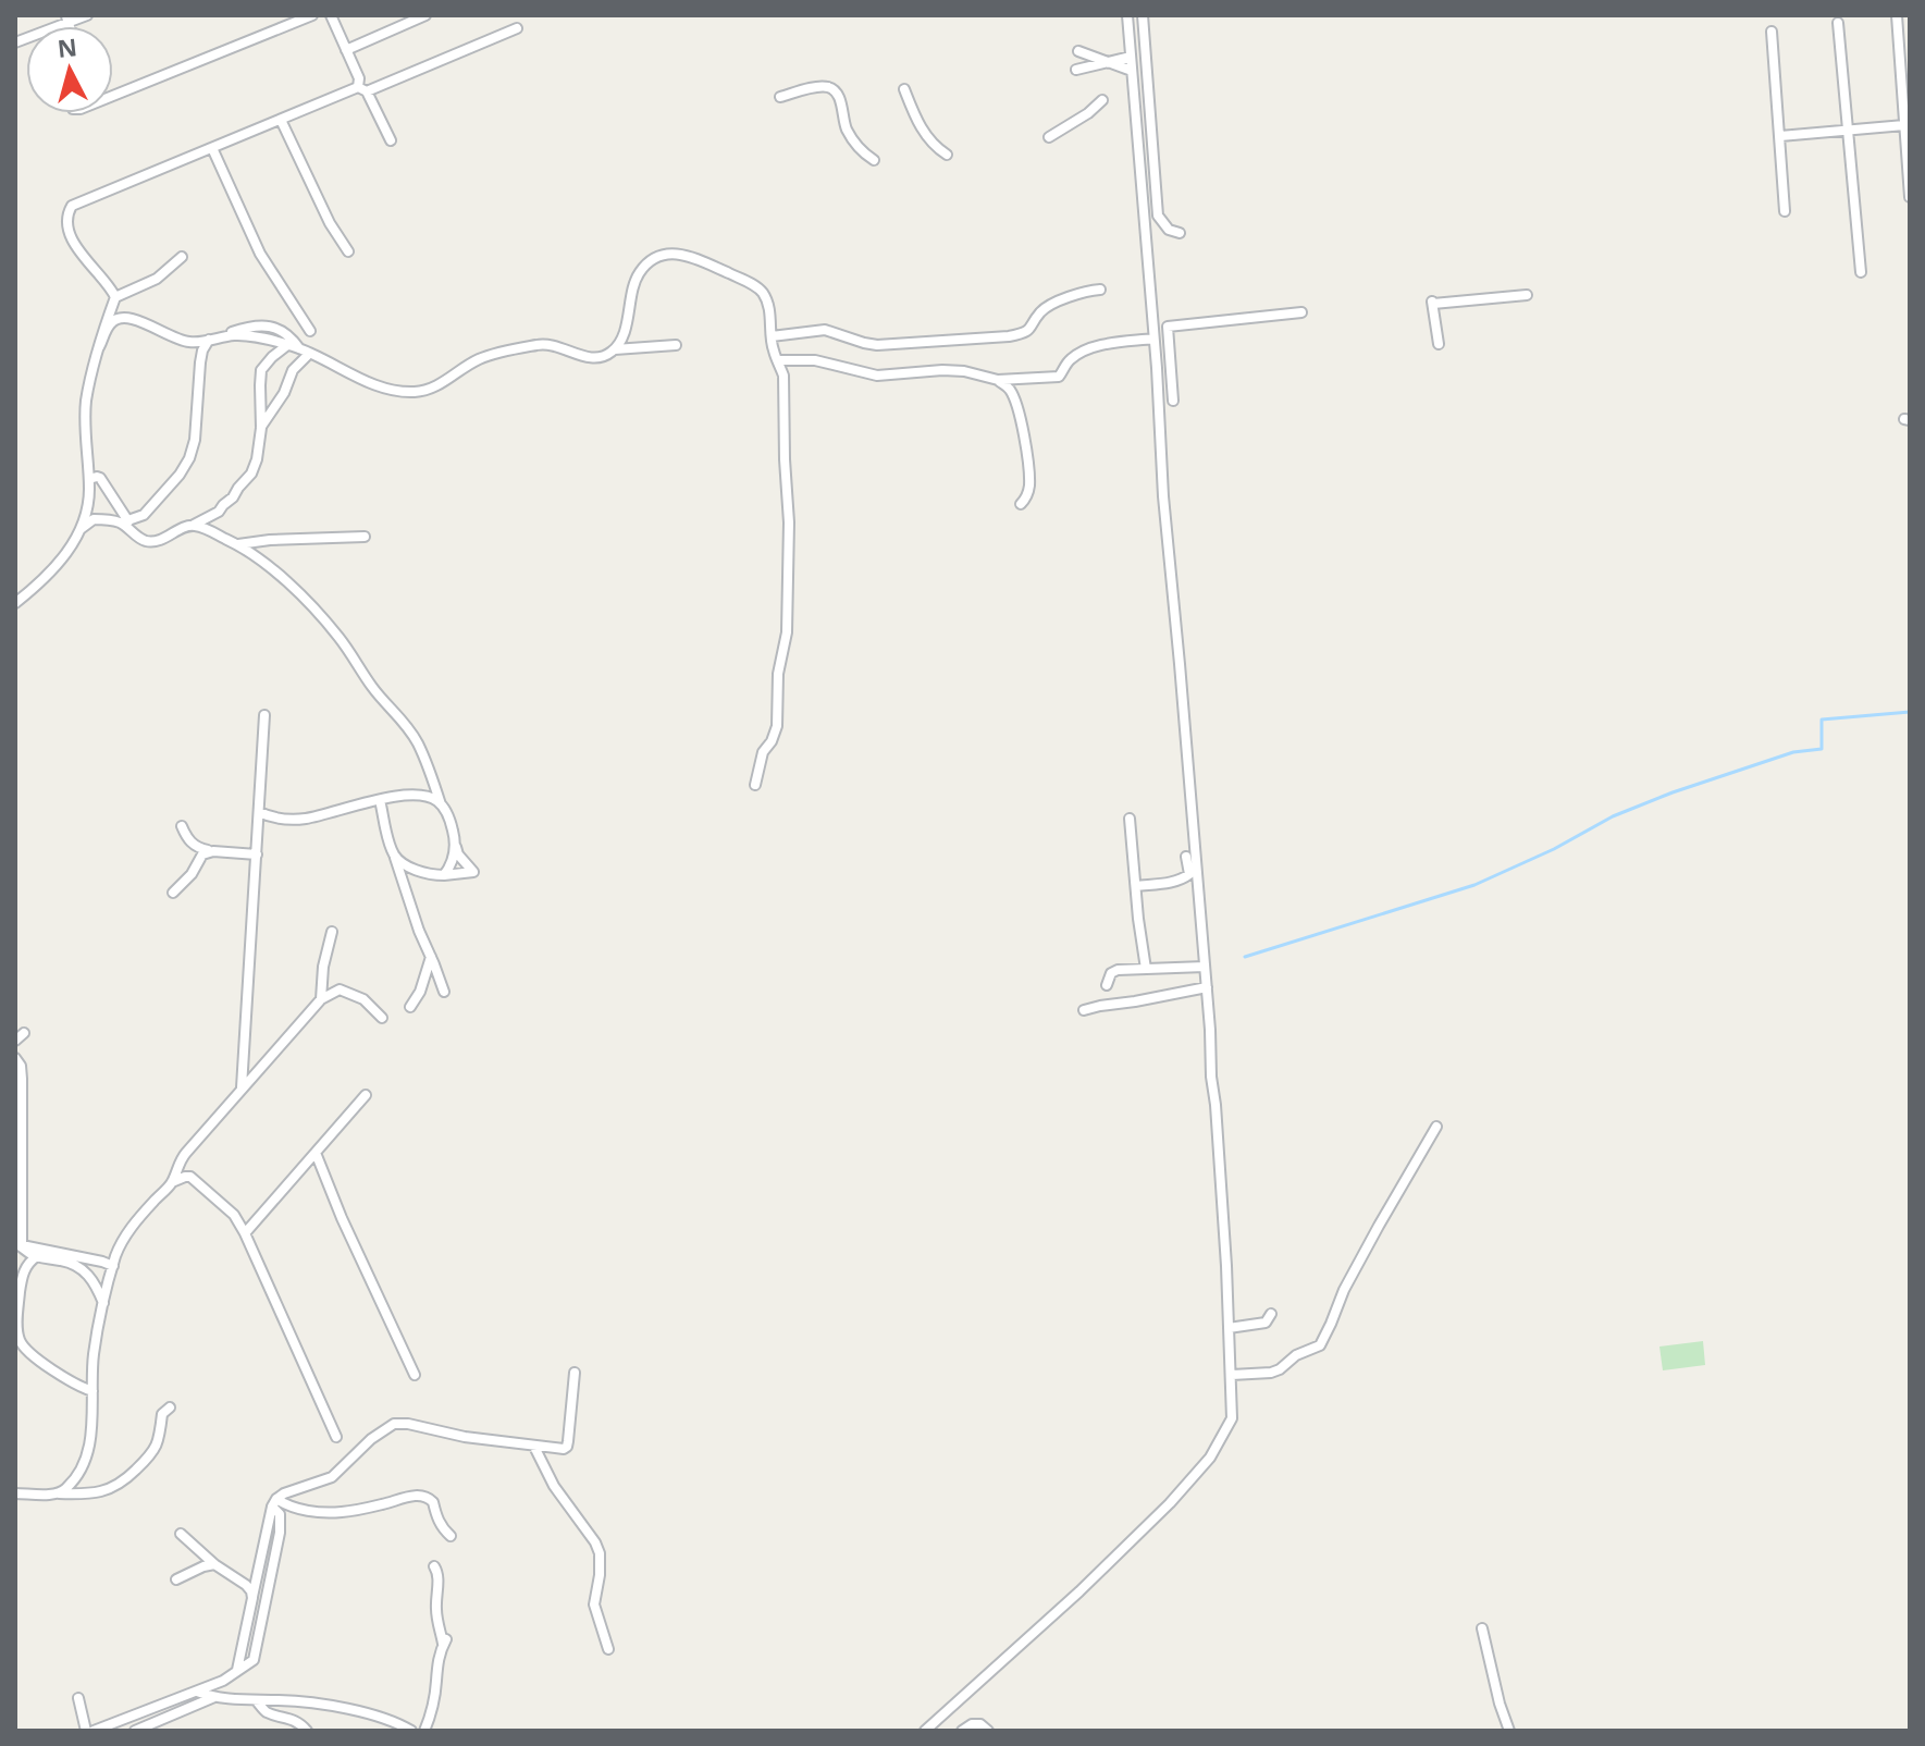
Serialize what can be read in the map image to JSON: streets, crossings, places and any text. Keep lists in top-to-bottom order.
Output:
{
  "north": "top"
}
